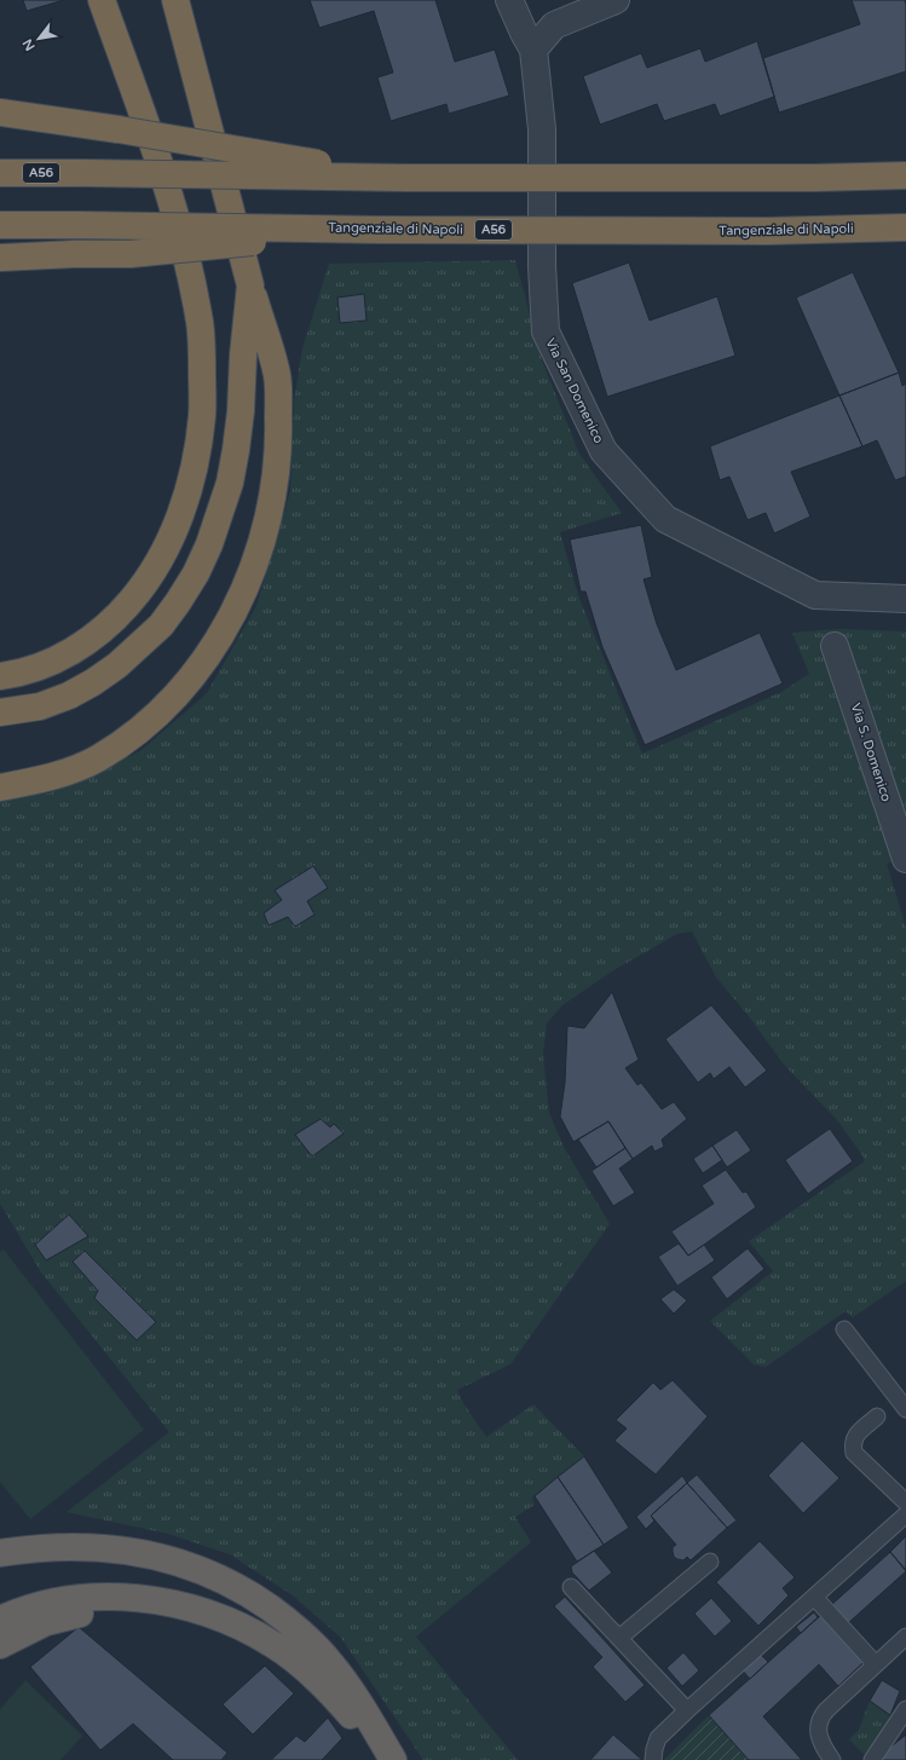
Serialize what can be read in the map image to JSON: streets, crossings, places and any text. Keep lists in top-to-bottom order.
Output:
{
  "streets": {
    "highway": ["A56", "Tangenziale di Napoli"],
    "street": ["Via San Domenico", "Via S. Domenico"]
  },
  "north": "bottom left"
}
